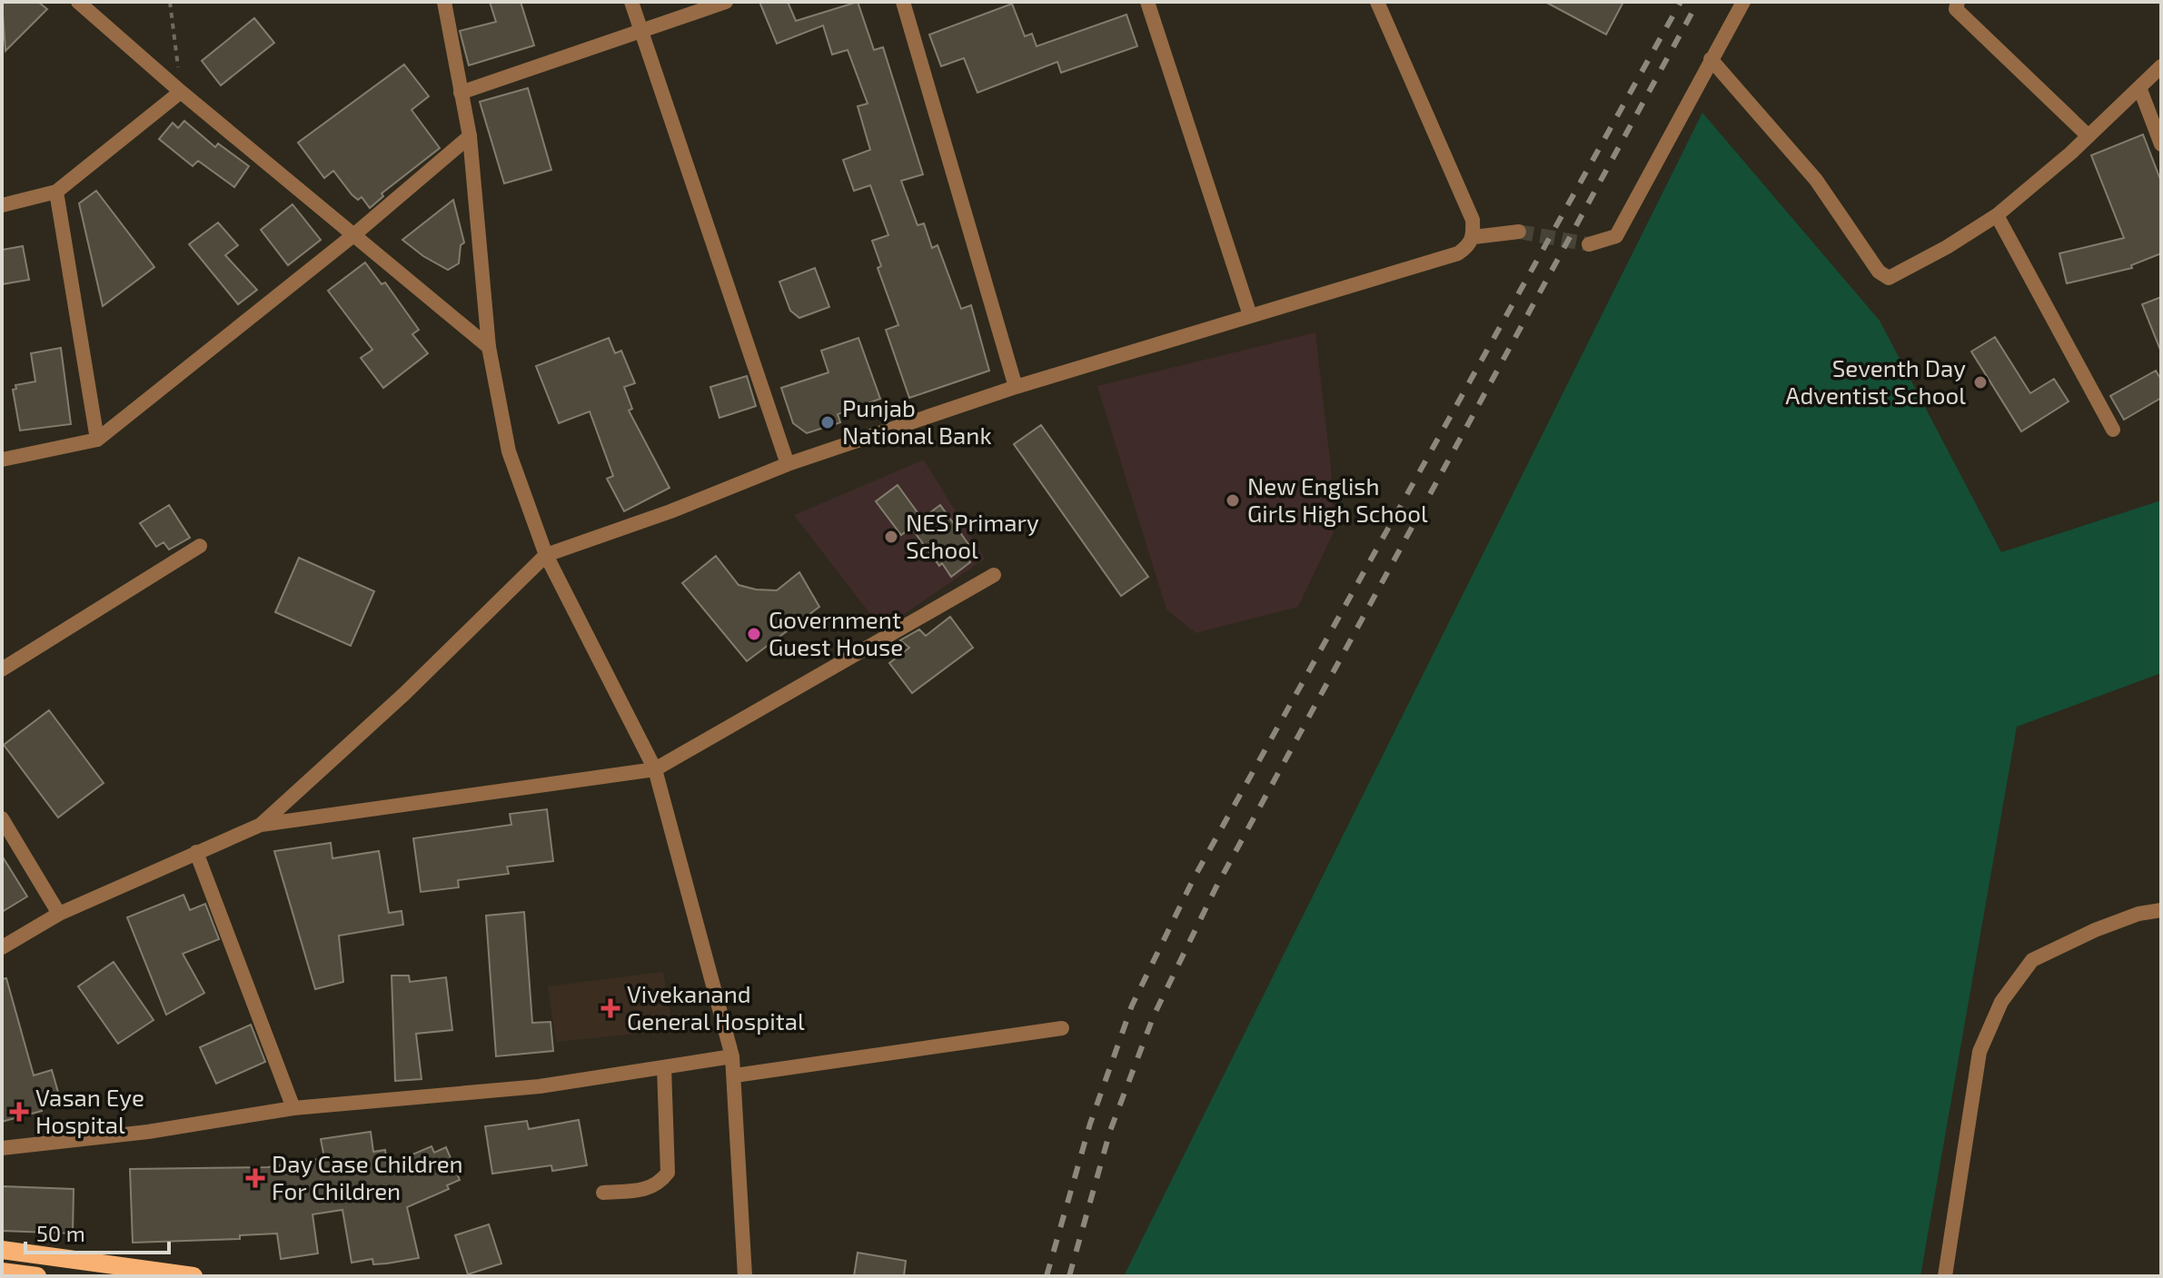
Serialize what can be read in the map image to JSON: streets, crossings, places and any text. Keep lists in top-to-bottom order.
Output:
{
  "places": {
    "other": [
      "Seventh Day Adventist School",
      "Punjab National Bank",
      "New English Girls High School",
      "NES Primary School",
      "Government Guest House"
    ],
    "health": ["Vivekanand General Hospital", "Vasan Eye Hospital", "Day Case Children For Children"]
  },
  "scale_bar": "50 m"
}
